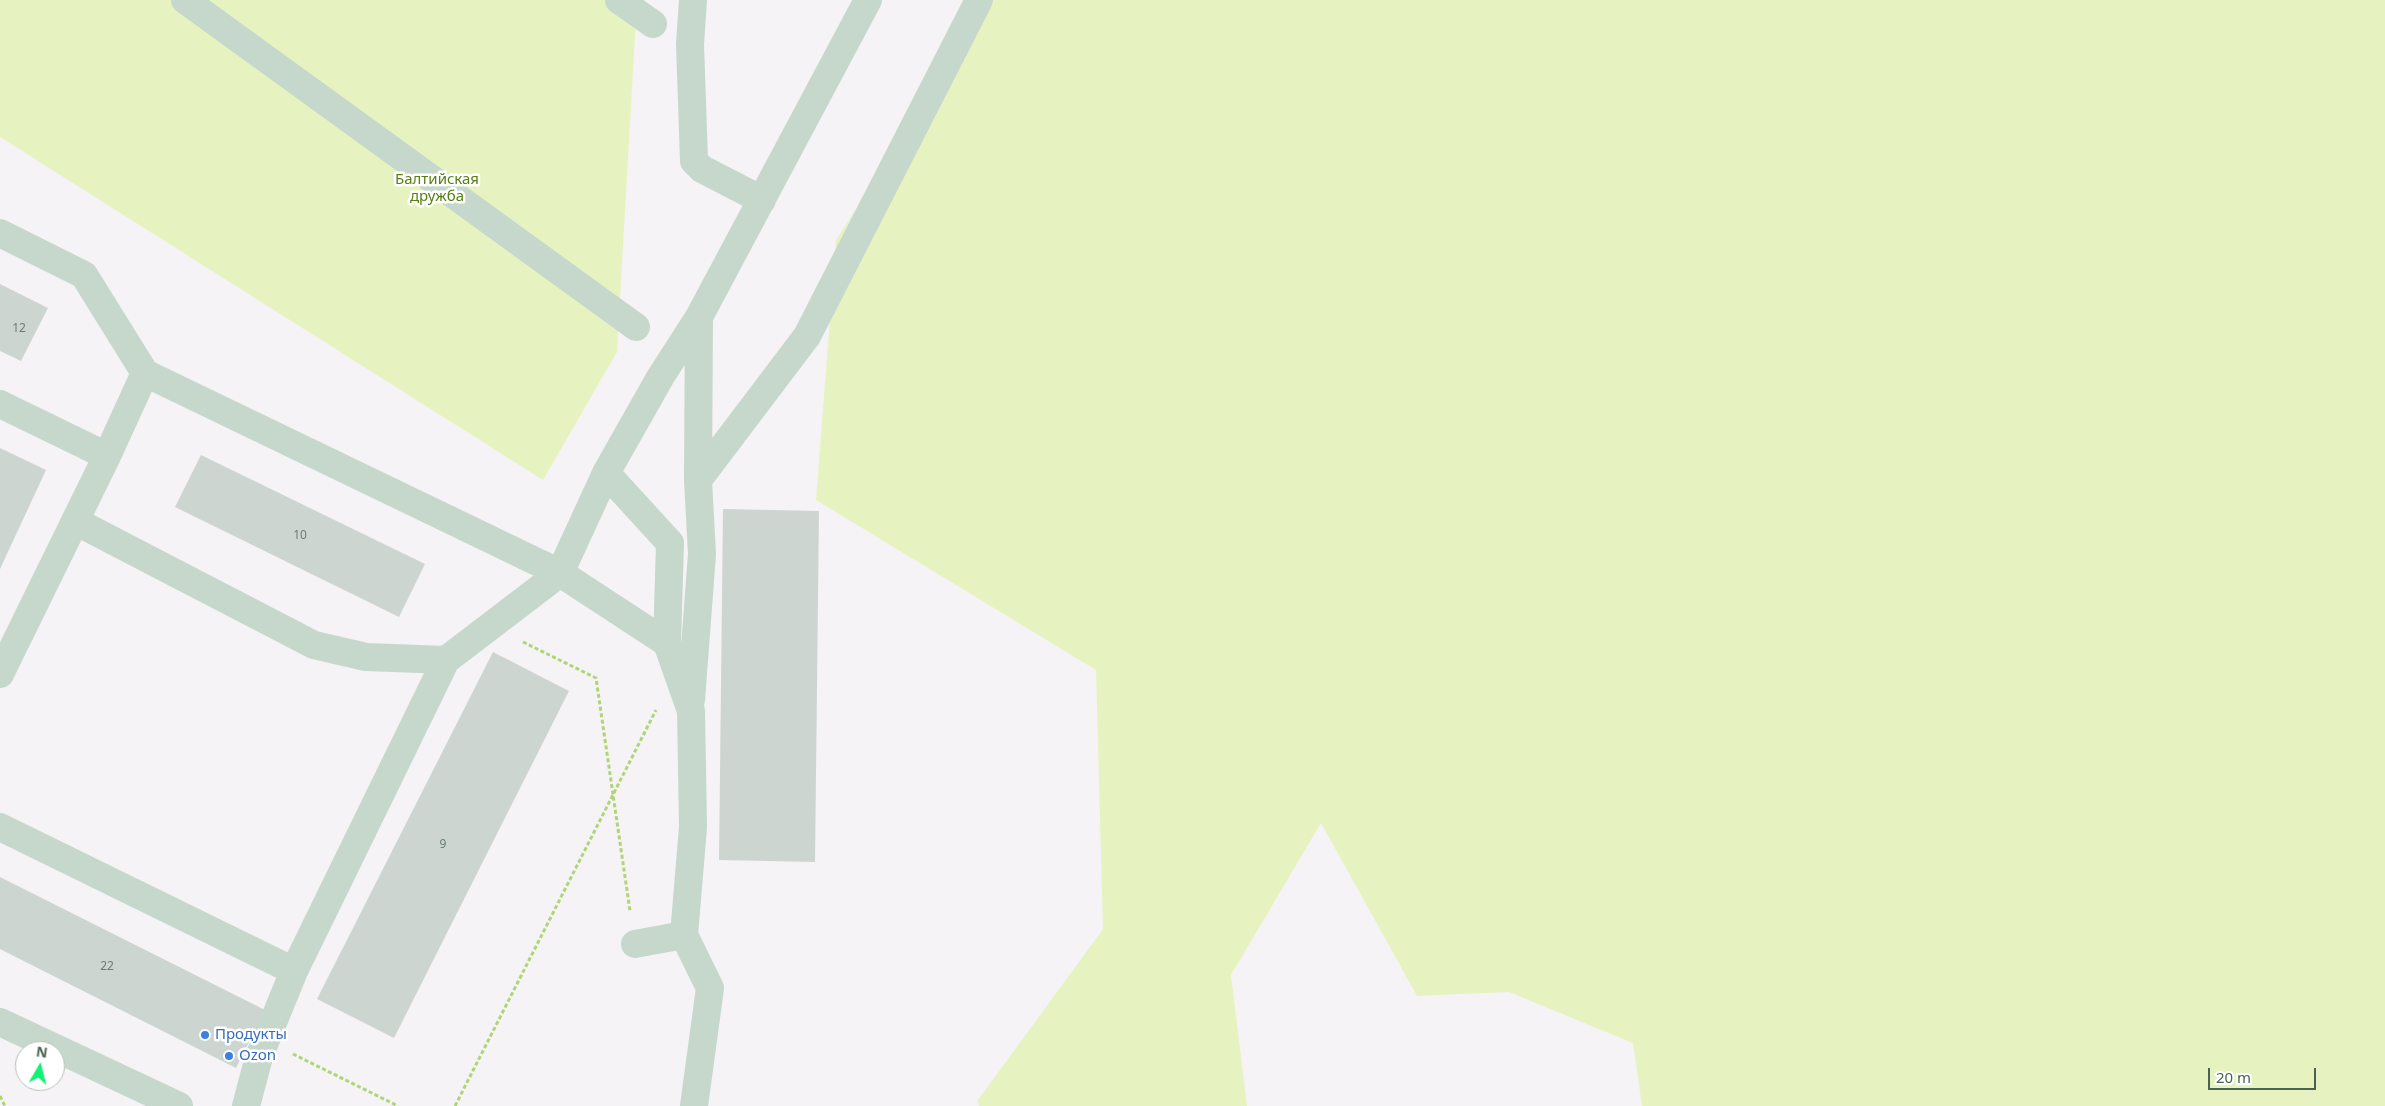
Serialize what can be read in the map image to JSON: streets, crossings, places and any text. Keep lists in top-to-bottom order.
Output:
{
  "parks": ["Балтийская дружба"],
  "places": ["Продукты", "Ozon"],
  "house_numbers": [
    "12",
    "10",
    "9",
    "22"
  ],
  "scale_bar": "20 m",
  "north": "top"
}
